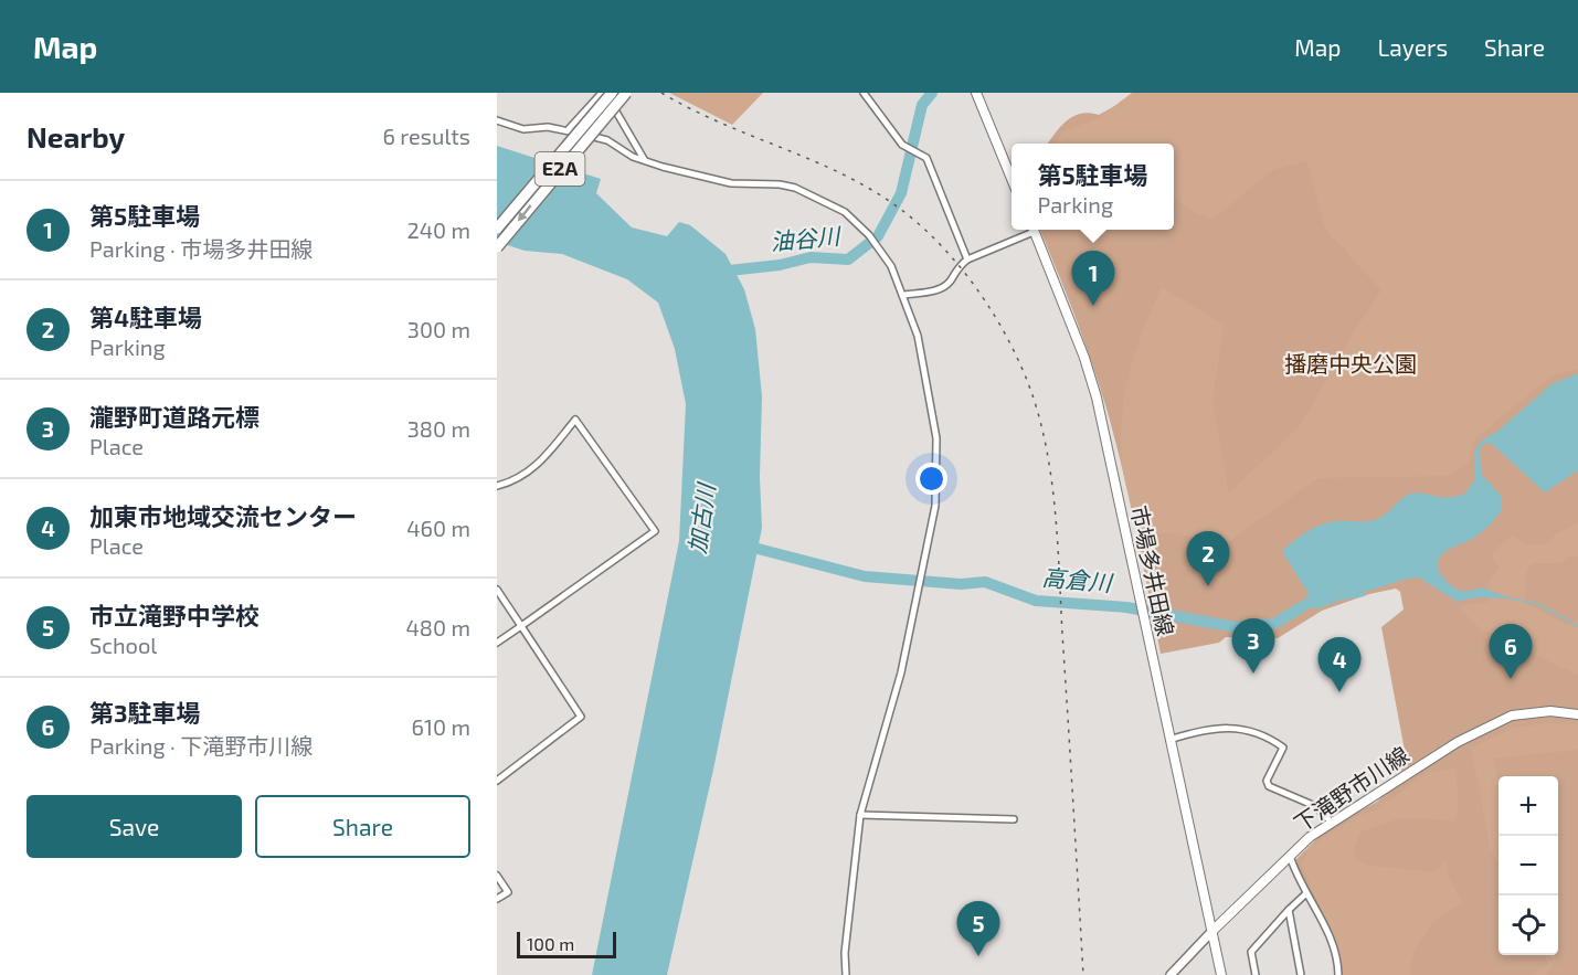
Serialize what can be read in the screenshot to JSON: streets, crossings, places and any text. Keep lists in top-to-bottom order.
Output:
{
  "streets": {
    "highway": ["E2A"],
    "main road": ["市場多井田線", "下滝野市川線"]
  },
  "crossings": [
    ["市場多井田線", "下滝野市川線"]
  ],
  "water": ["油谷川", "加古川", "高倉川"],
  "parks": ["播磨中央公園"],
  "scale_bar": "100 m",
  "page": {
    "header": "Map",
    "nav": ["Map", "Layers", "Share"],
    "heading": ["Nearby", "6 results"],
    "popup": ["第5駐車場", "Parking"],
    "list": [
      {
        "mark": "1",
        "name": "第5駐車場",
        "note": "Parking · 市場多井田線",
        "value": "240 m"
      },
      {
        "mark": "2",
        "name": "第4駐車場",
        "note": "Parking",
        "value": "300 m"
      },
      {
        "mark": "3",
        "name": "瀧野町道路元標",
        "note": "Place",
        "value": "380 m"
      },
      {
        "mark": "4",
        "name": "加東市地域交流センター",
        "note": "Place",
        "value": "460 m"
      },
      {
        "mark": "5",
        "name": "市立滝野中学校",
        "note": "School",
        "value": "480 m"
      },
      {
        "mark": "6",
        "name": "第3駐車場",
        "note": "Parking · 下滝野市川線",
        "value": "610 m"
      }
    ],
    "pins": [
      "1",
      "2",
      "3",
      "6",
      "4",
      "5"
    ],
    "buttons": ["Save", "Share"],
    "map_buttons": ["+", "−"],
    "scale": "100 m"
  }
}
